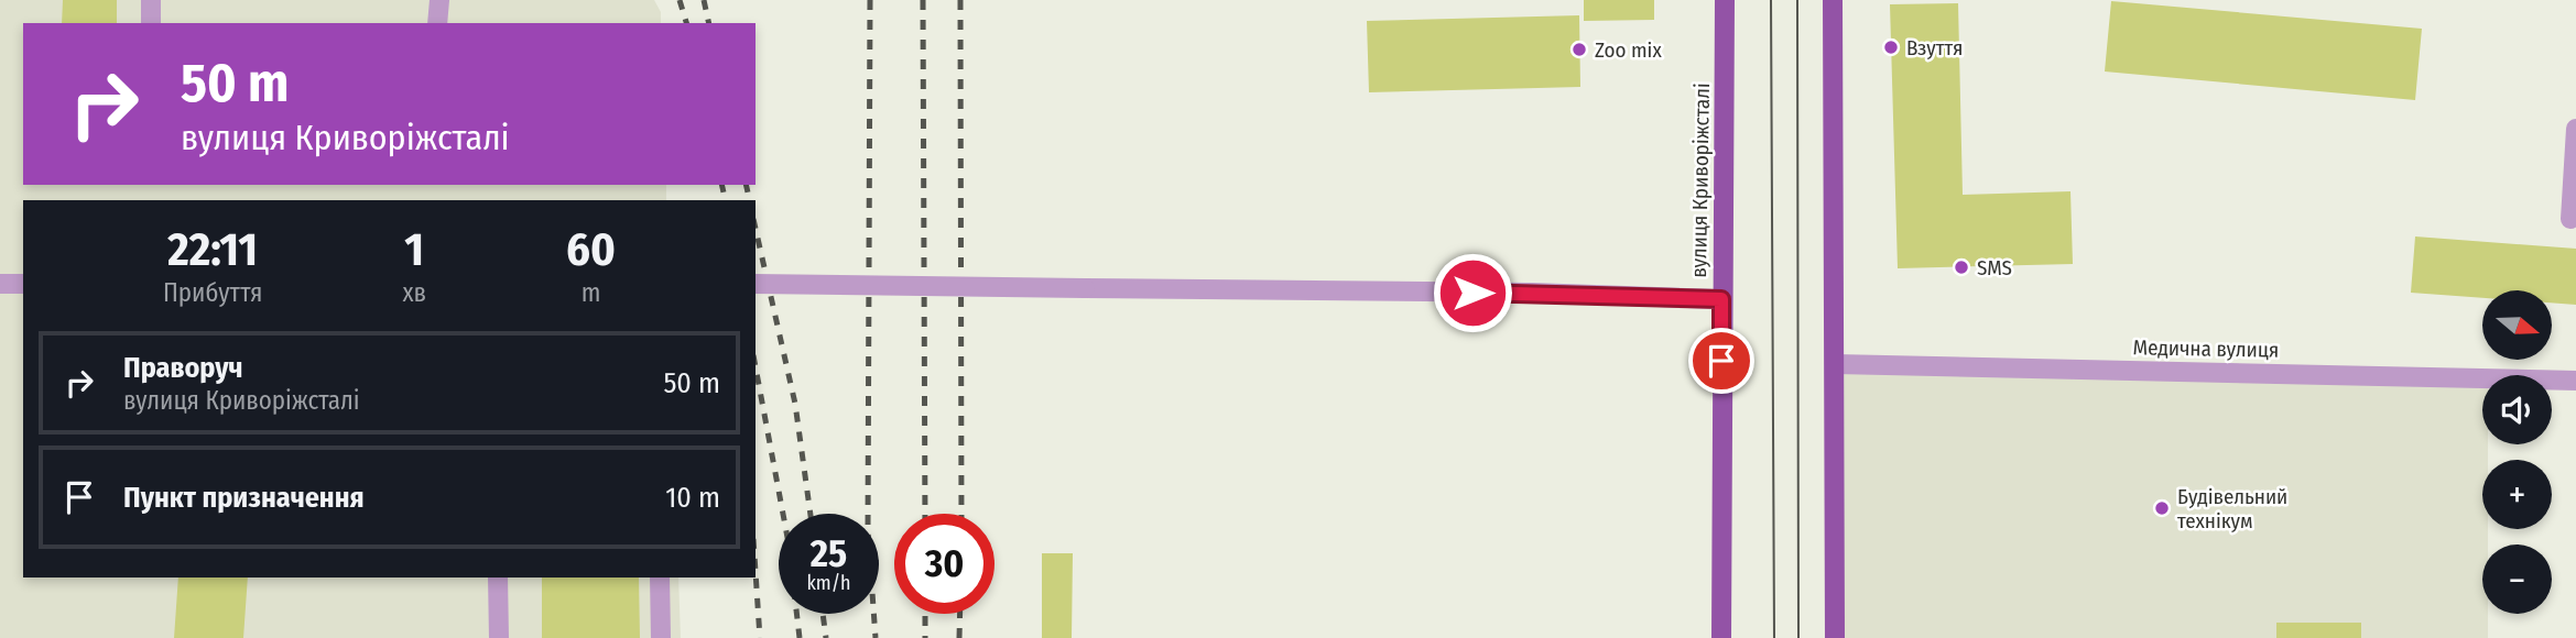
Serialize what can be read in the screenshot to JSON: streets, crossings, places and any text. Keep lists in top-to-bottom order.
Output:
{
  "streets": {
    "main road": ["вулиця Криворіжсталі"],
    "street": ["Медична вулиця"]
  },
  "places": [
    "Взуття",
    "Zoo mix",
    "SMS",
    "Будівельний технікум"
  ],
  "north": "right",
  "page": {
    "turn": ["50 m", "вулиця Криворіжсталі"],
    "eta": [
      "22:11",
      "Прибуття",
      "1",
      "хв",
      "60",
      "m"
    ],
    "map_buttons": ["+", "−"],
    "list": [
      {
        "name": "Праворуч",
        "note": "вулиця Криворіжсталі",
        "value": "50 m"
      },
      {
        "name": "Пункт призначення",
        "value": "10 m"
      }
    ],
    "speed": "25 km/h",
    "limit": "30"
  }
}
